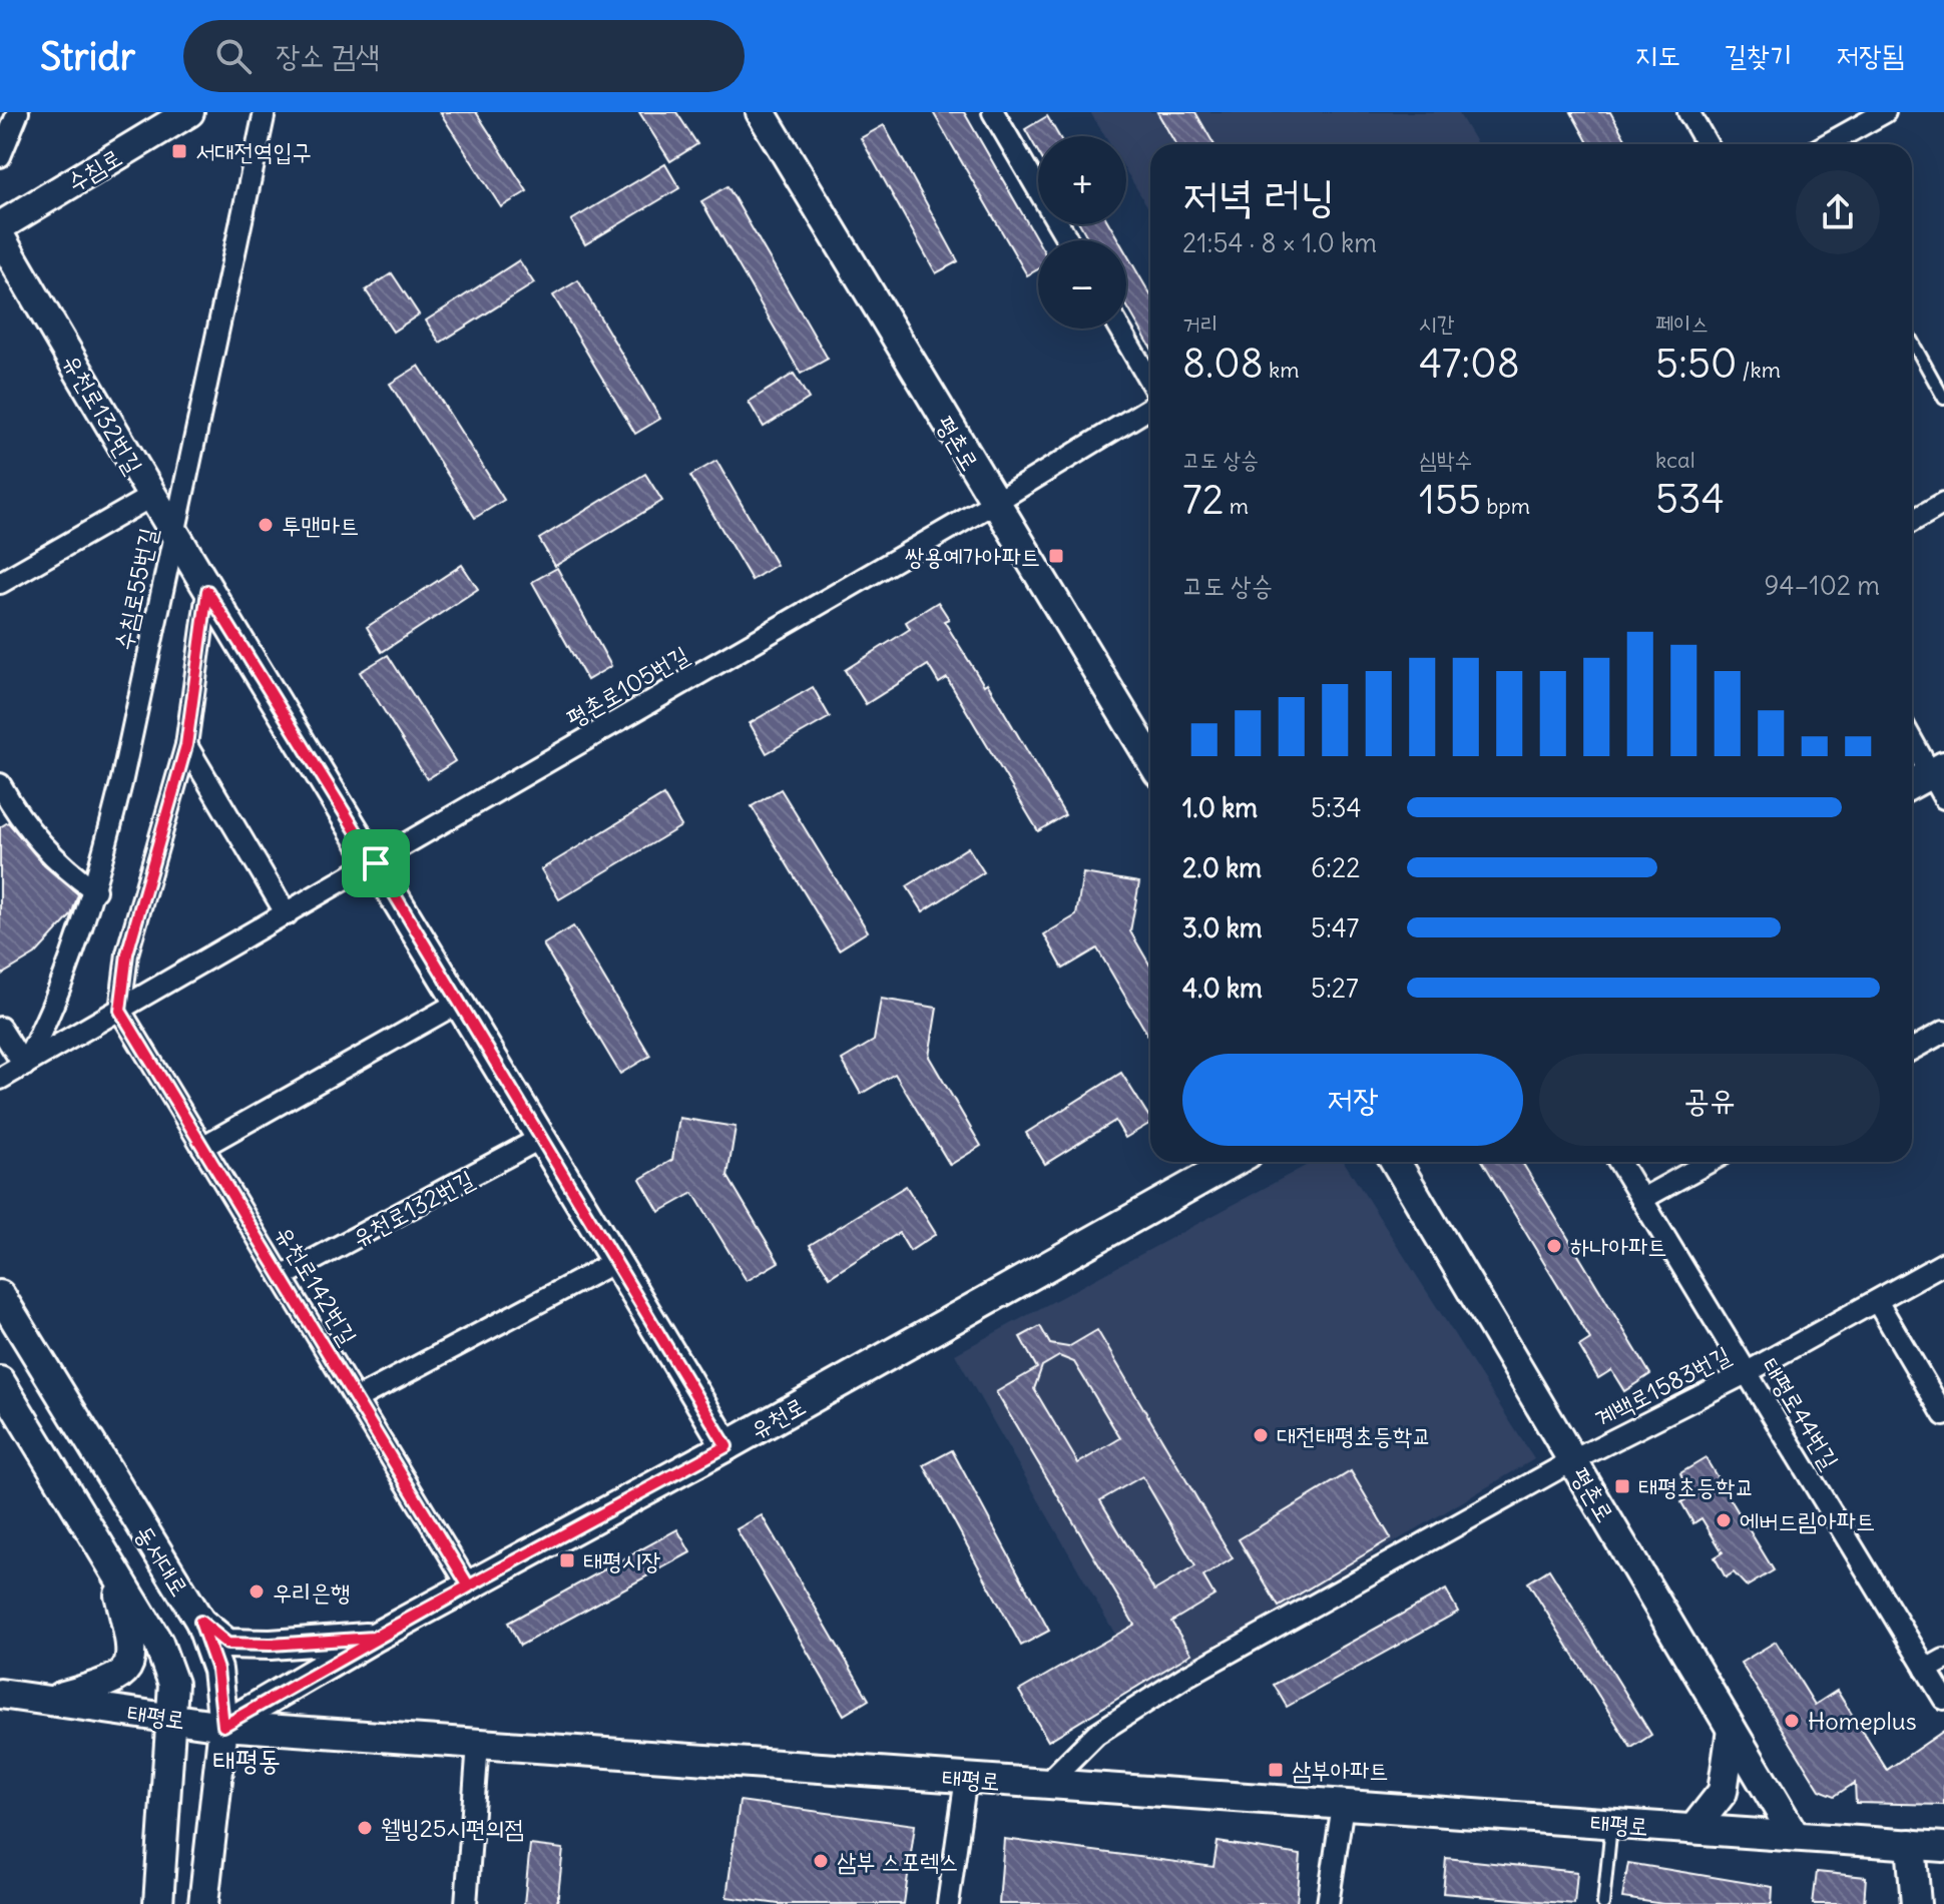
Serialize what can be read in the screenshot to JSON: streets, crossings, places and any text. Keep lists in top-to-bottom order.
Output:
{
  "streets": {
    "main road": [
      "수침로",
      "유천로132번길",
      "평촌로",
      "유천로",
      "동서대로",
      "태평로"
    ],
    "street": [
      "수침로55번길",
      "평촌로105번길",
      "유천로142번길",
      "계백로1583번길",
      "태평로44번길"
    ]
  },
  "crossings": [
    ["유천로132번길", "수침로55번길"],
    ["유천로132번길", "평촌로105번길"],
    ["유천로132번길", "유천로142번길"],
    ["유천로132번길", "유천로"],
    ["평촌로", "평촌로105번길"],
    ["평촌로", "계백로1583번길"],
    ["평촌로", "태평로"],
    ["수침로55번길", "평촌로105번길"],
    ["평촌로105번길", "유천로142번길"],
    ["유천로142번길", "유천로"],
    ["계백로1583번길", "태평로44번길"],
    ["계백로1583번길", "태평로"],
    ["유천로", "동서대로"],
    ["유천로", "태평로"],
    ["동서대로", "태평로"]
  ],
  "districts": ["태평동"],
  "places": {
    "transit": [
      "서대전역입구",
      "쌍용예가아파트",
      "태평초등학교",
      "태평시장",
      "삼부아파트"
    ],
    "other": [
      "투맨마트",
      "하나아파트",
      "대전태평초등학교",
      "에버드림아파트",
      "우리은행",
      "Homeplus",
      "웰빙25시편의점",
      "삼부 스포렉스"
    ]
  },
  "page": {
    "header": "Stridr",
    "search": "장소 검색",
    "nav": ["지도", "길찾기", "저장됨"],
    "map_buttons": ["+", "−"],
    "heading": ["저녁 러닝", "21:54 · 8 × 1.0 km"],
    "stats": [
      ["거리", "8.08 km"],
      ["시간", "47:08"],
      ["페이스", "5:50 /km"],
      ["고도 상승", "72 m"],
      ["심박수", "155 bpm"],
      ["kcal", "534"]
    ],
    "chart": ["고도 상승", "94–102 m"],
    "list": [
      {
        "name": "1.0 km",
        "note": "5:34"
      },
      {
        "name": "2.0 km",
        "note": "6:22"
      },
      {
        "name": "3.0 km",
        "note": "5:47"
      },
      {
        "name": "4.0 km",
        "note": "5:27"
      }
    ],
    "buttons": ["저장", "공유"]
  }
}
